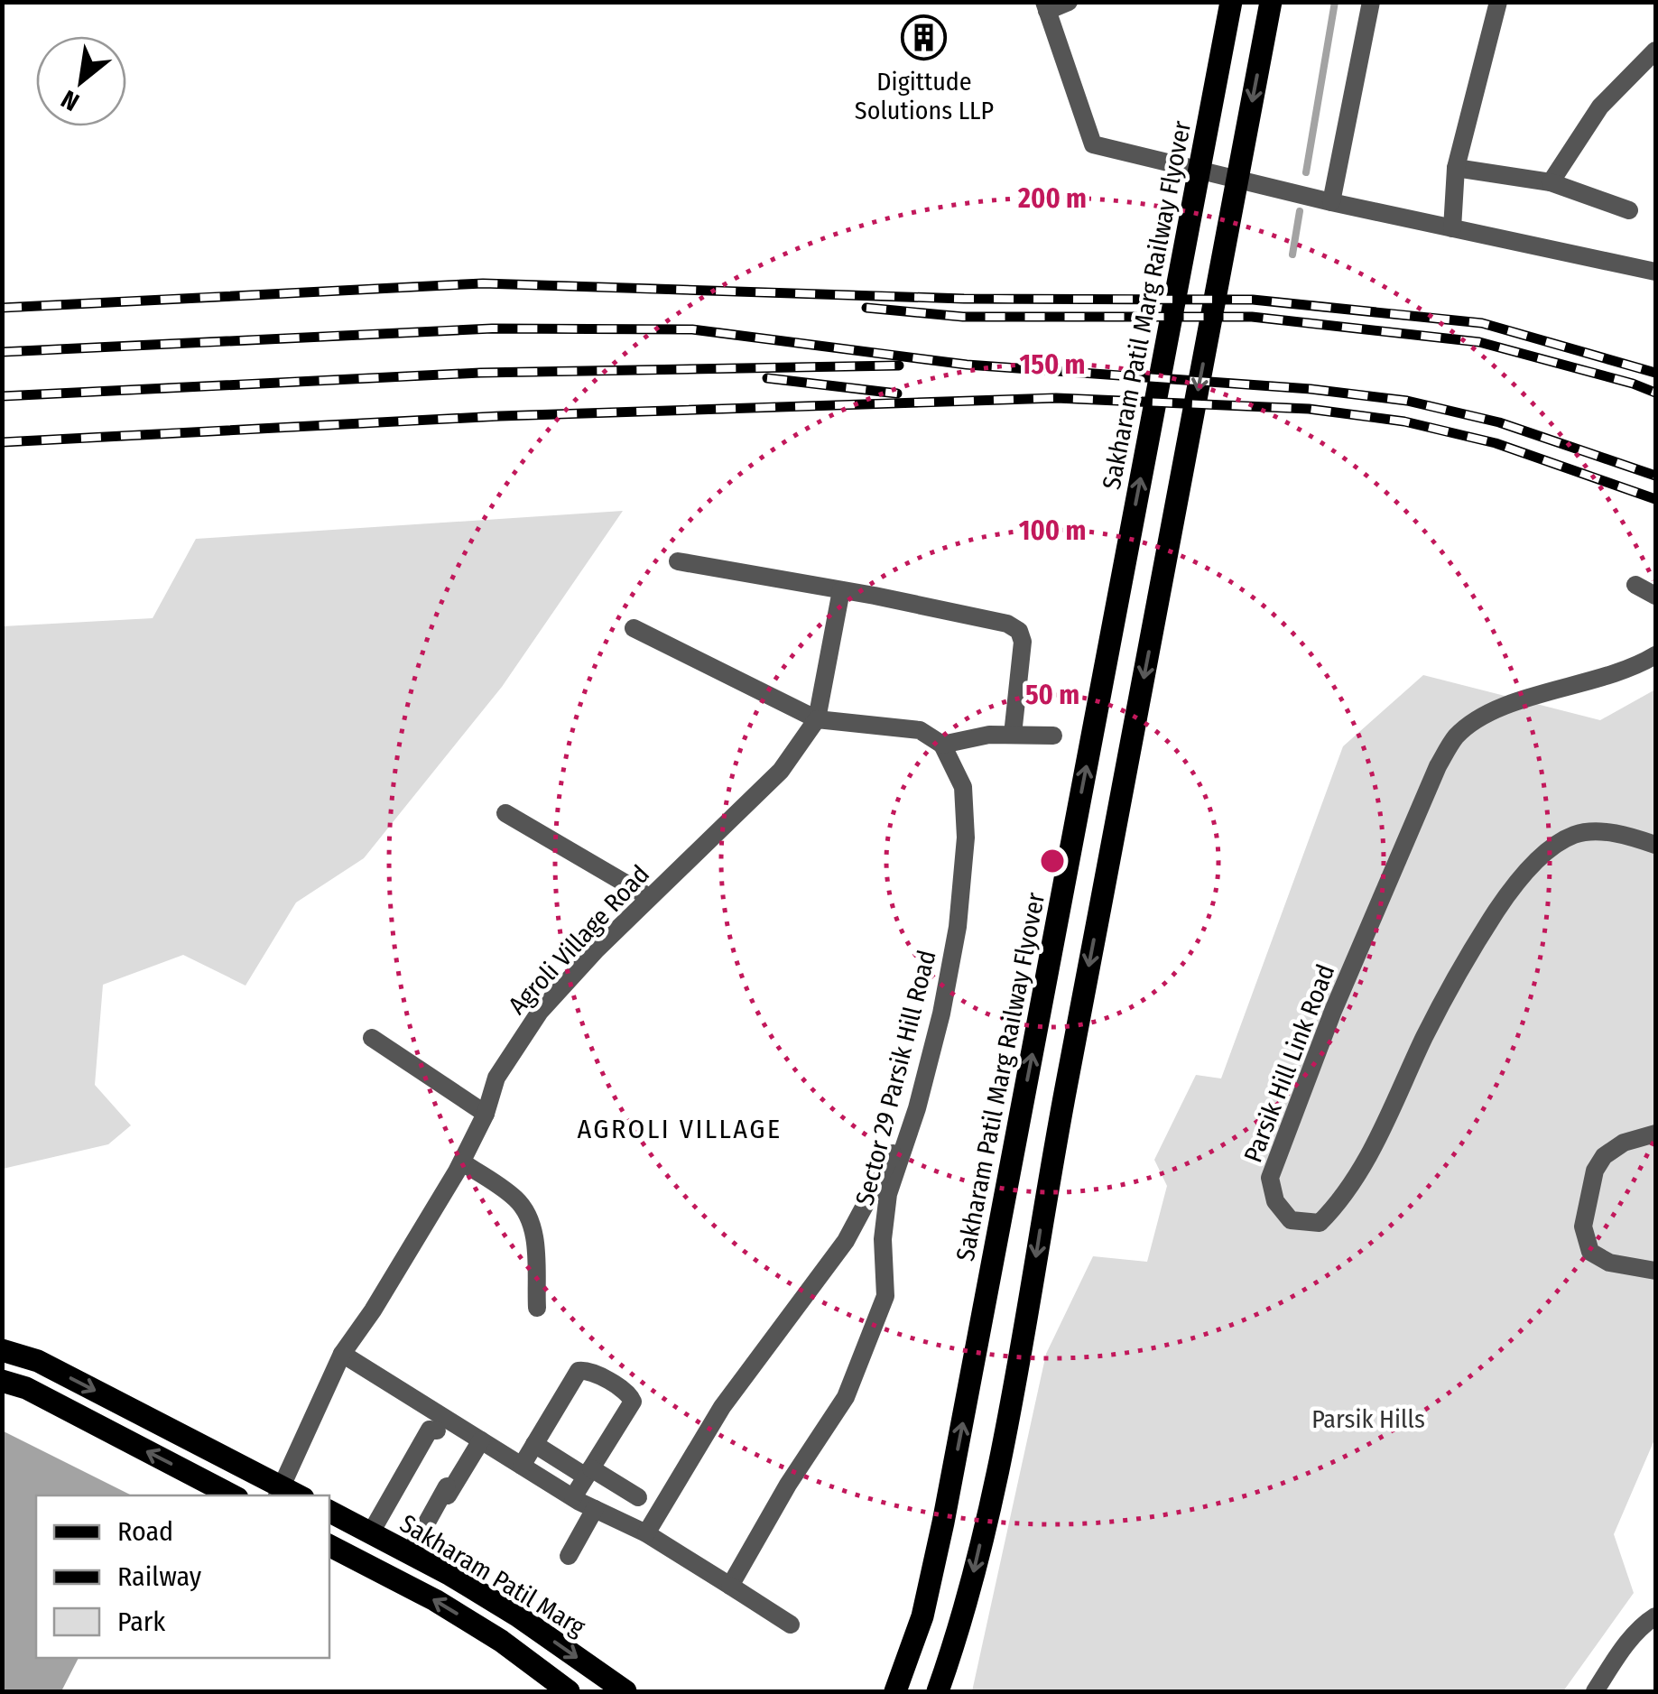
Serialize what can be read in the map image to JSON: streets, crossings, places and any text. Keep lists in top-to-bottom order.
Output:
{
  "streets": {
    "main road": ["Sakharam Patil Marg Railway Flyover", "Sakharam Patil Marg"],
    "street": ["Agroli Village Road", "Parsik Hill Link Road", "Sector 29 Parsik Hill Road"]
  },
  "districts": ["AGROLI VILLAGE"],
  "parks": ["Parsik Hills"],
  "places": {
    "building": ["Digittude Solutions LLP"]
  },
  "legend": ["Road", "Railway", "Park"],
  "north": "bottom left",
  "rings": [
    "200 m",
    "150 m",
    "100 m",
    "50 m"
  ]
}
